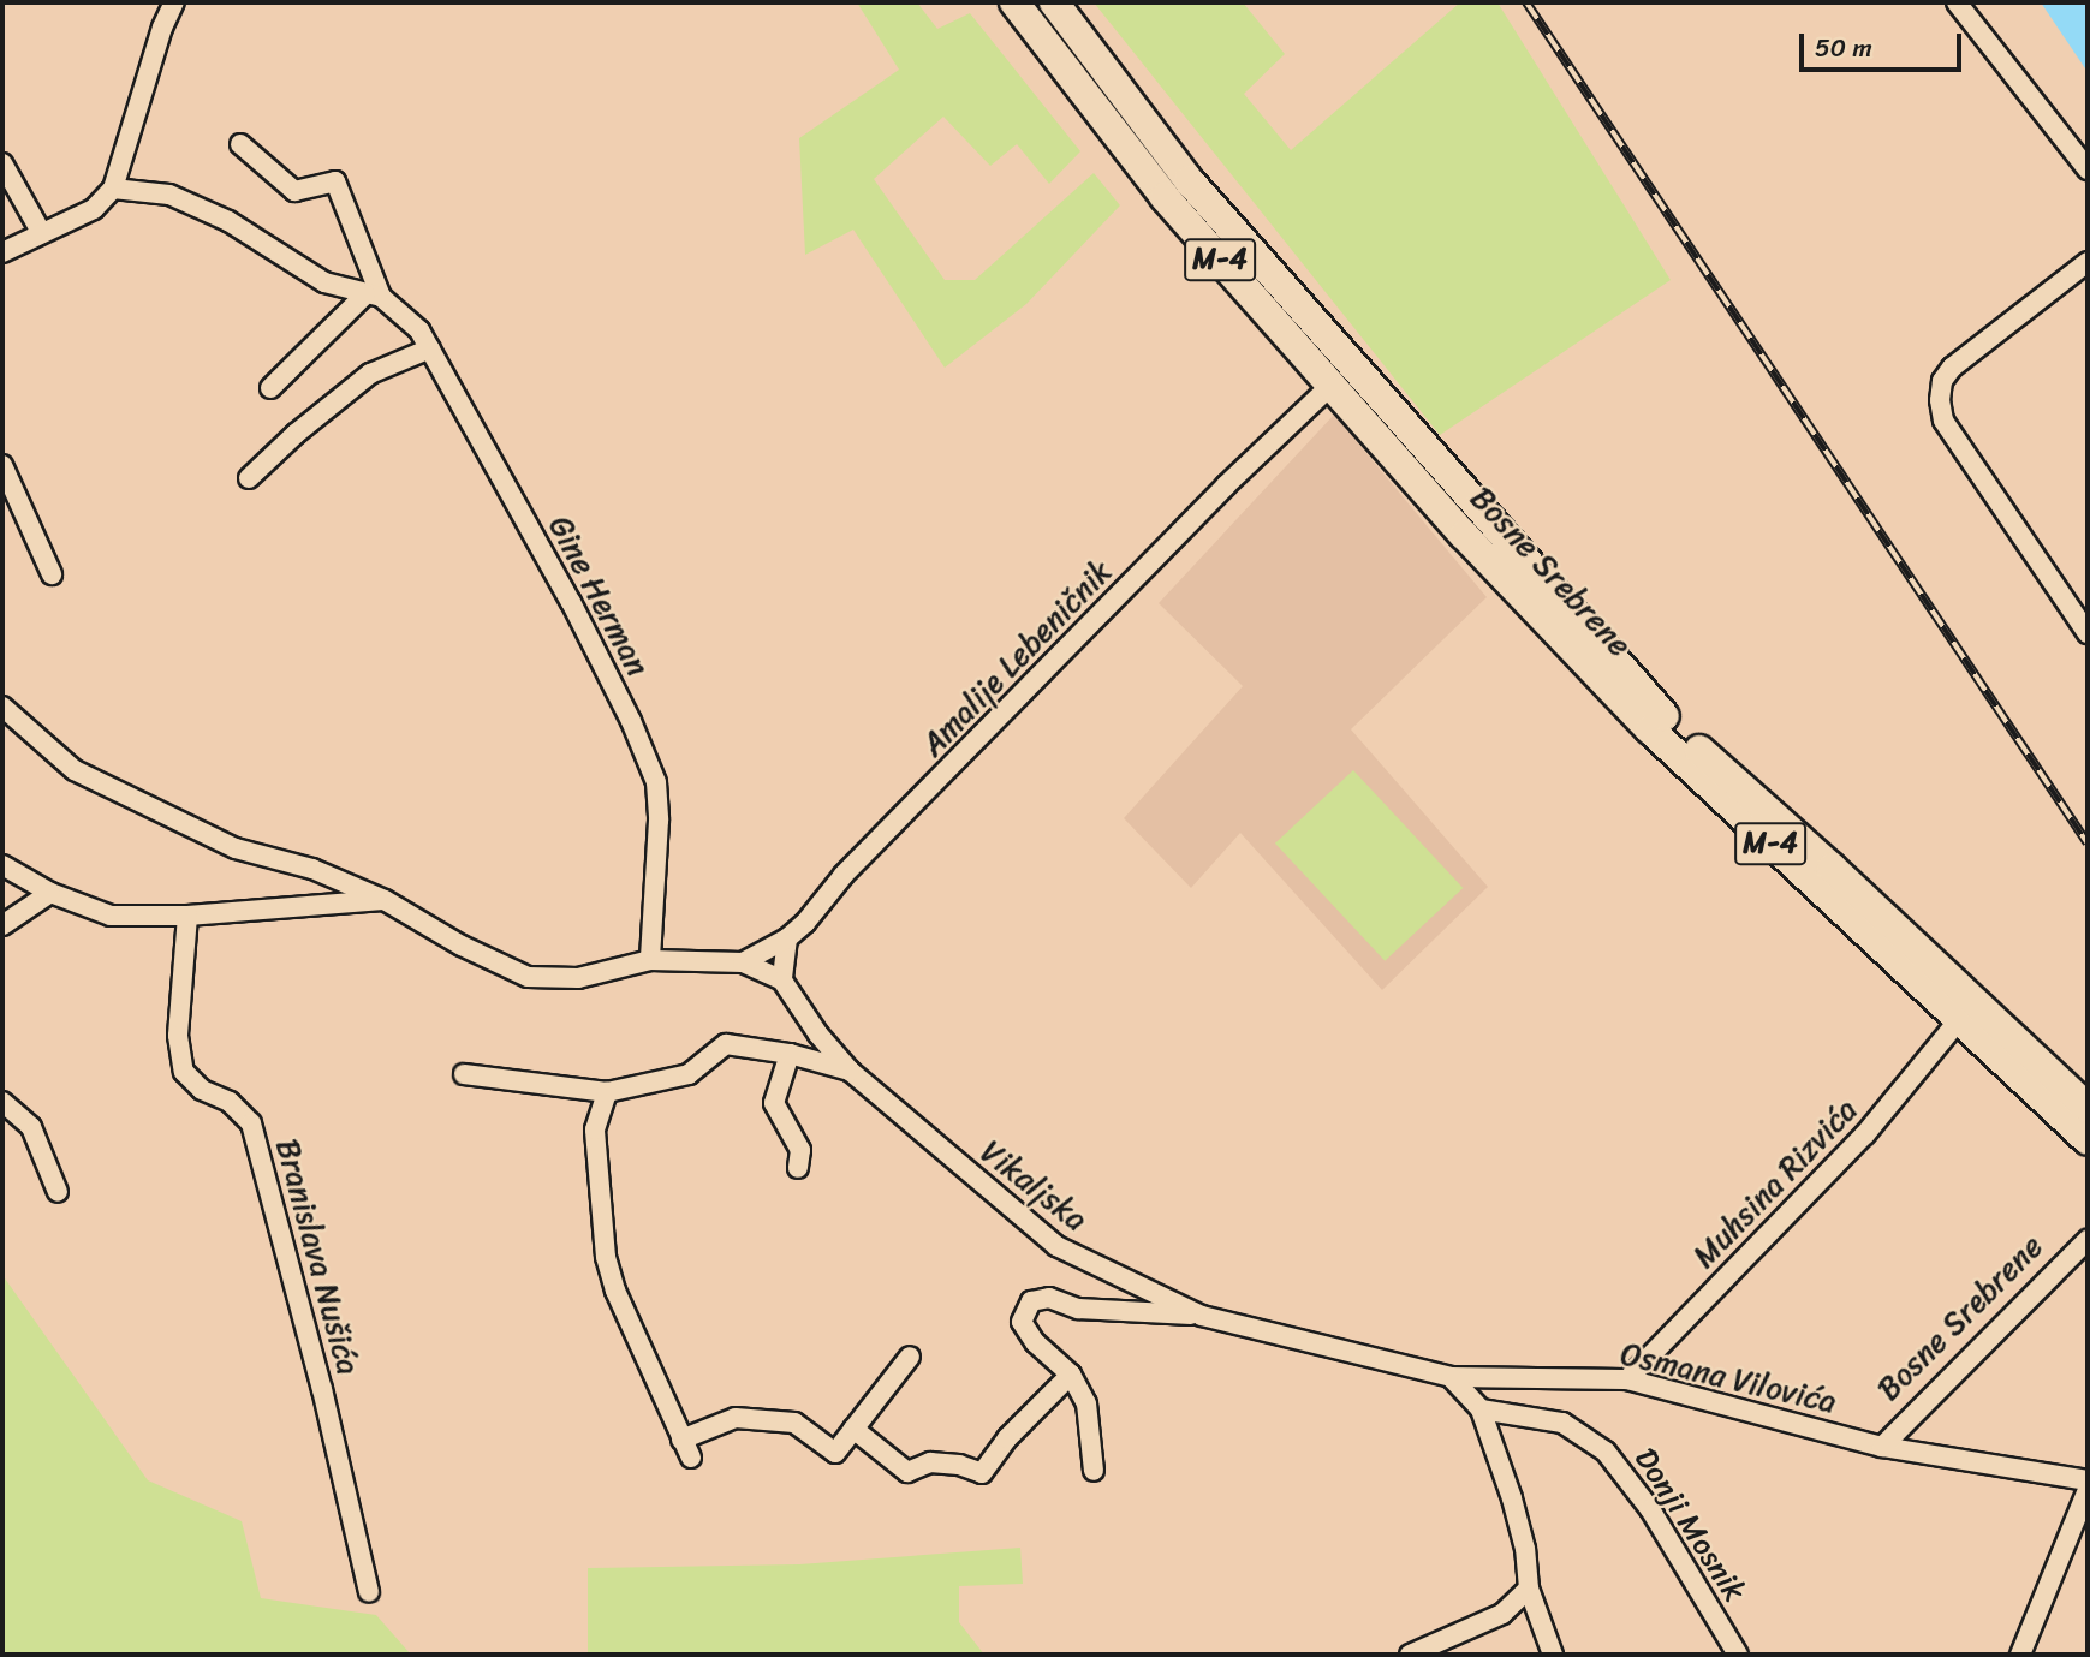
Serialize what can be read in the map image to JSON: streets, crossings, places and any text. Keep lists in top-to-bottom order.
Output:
{
  "streets": {
    "main road": ["M-4", "Bosne Srebrene"],
    "street": [
      "Gine Herman",
      "Amalije Lebeničnik",
      "Muhsina Rizvića",
      "Vikaljska",
      "Branislava Nušića",
      "Osmana Vilovića",
      "Donji Mosnik"
    ]
  },
  "crossings": [
    ["Bosne Srebrene", "Amalije Lebeničnik"],
    ["Bosne Srebrene", "Muhsina Rizvića"],
    ["Bosne Srebrene", "Osmana Vilovića"],
    ["Muhsina Rizvića", "Osmana Vilovića"],
    ["Vikaljska", "Osmana Vilovića"]
  ],
  "scale_bar": "50 m"
}
